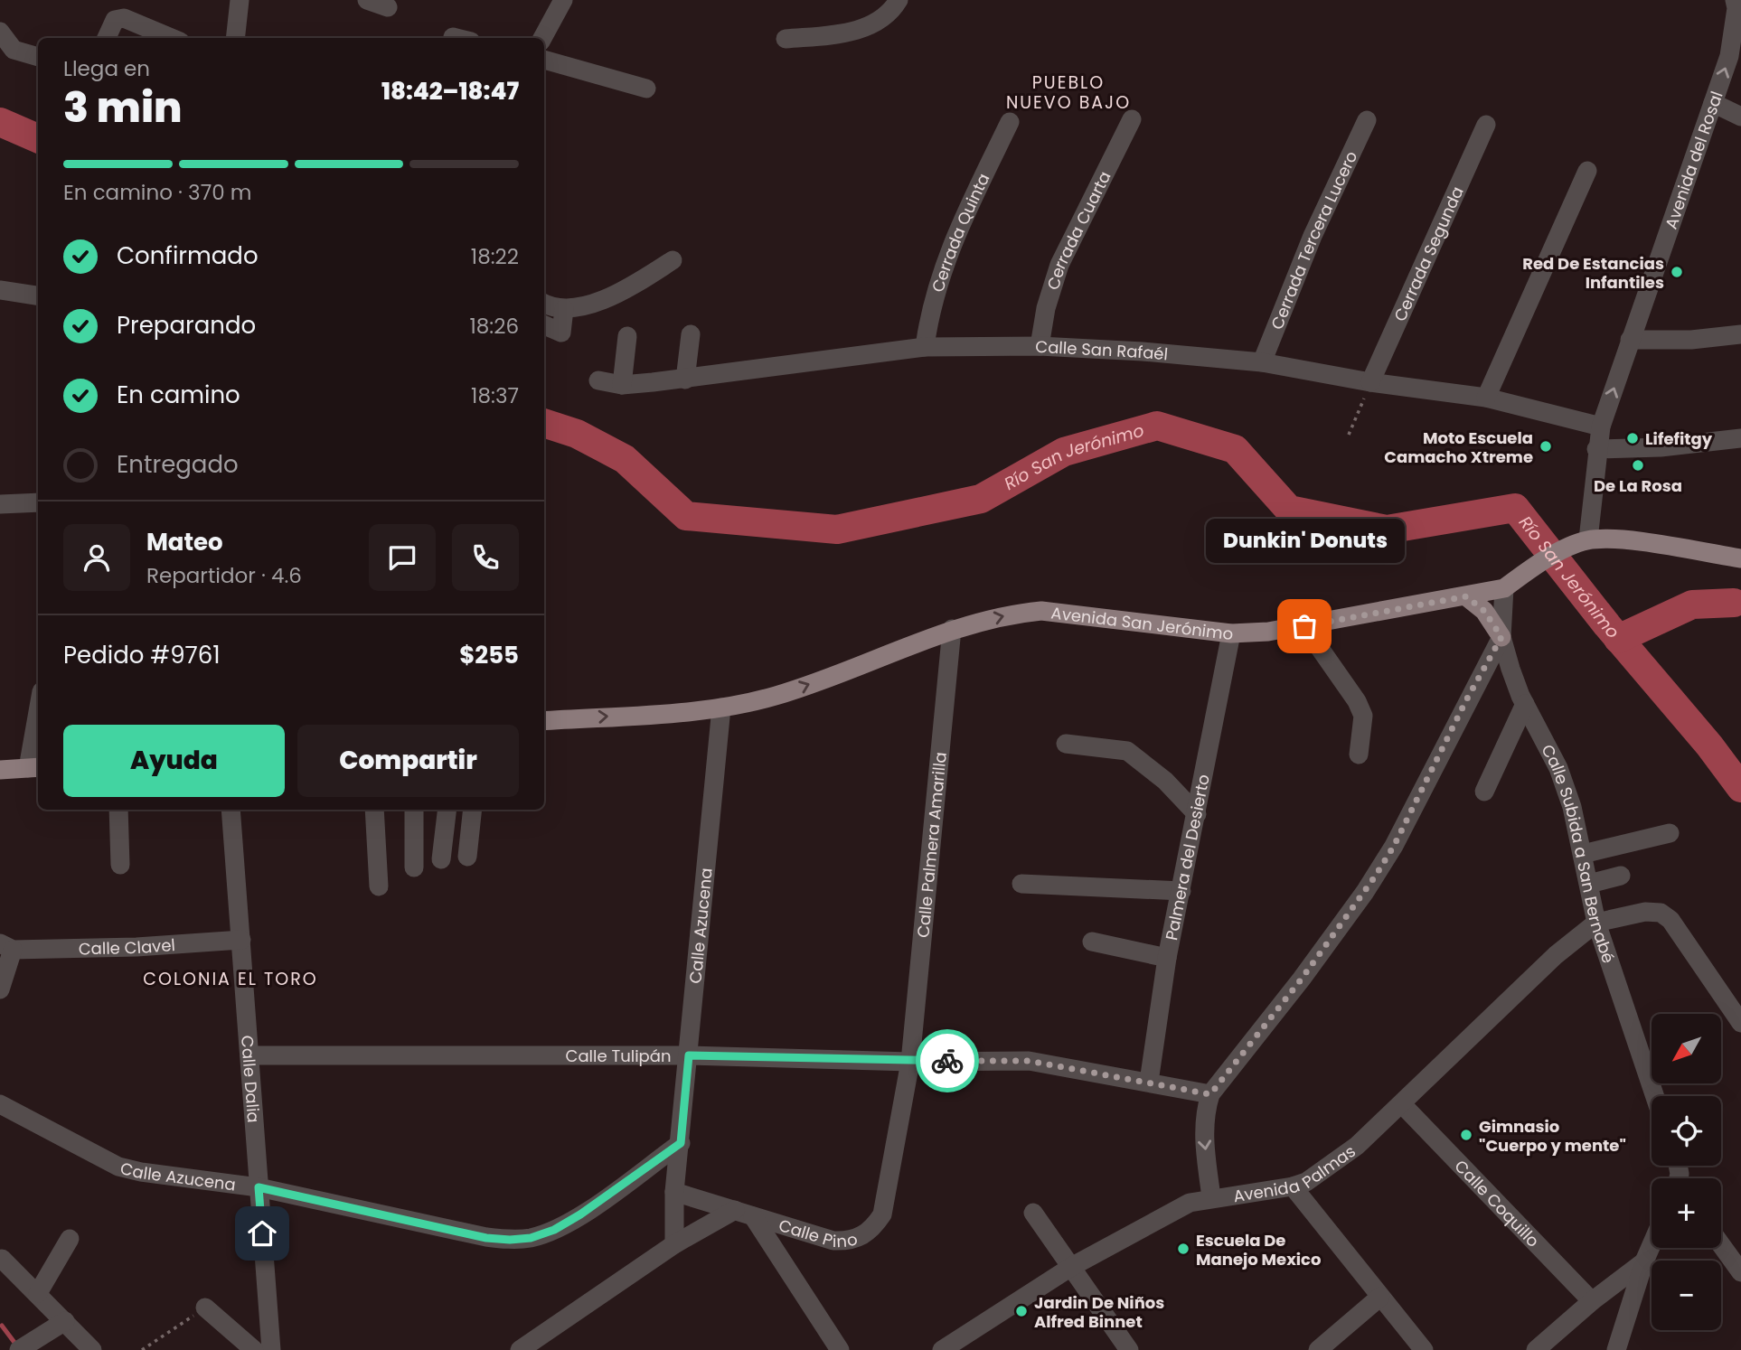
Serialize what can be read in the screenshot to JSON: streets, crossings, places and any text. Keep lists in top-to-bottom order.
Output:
{
  "streets": {
    "main road": ["Avenida San Jerónimo"],
    "street": [
      "Avenida del Rosal",
      "Cerrada Cuarta",
      "Cerrada Quinta",
      "Cerrada Tercera Lucero",
      "Cerrada Segunda",
      "Calle San Rafaél",
      "Calle Palmera Amarilla",
      "Calle Subida a San Bernabé",
      "Palmera del Desierto",
      "Calle Azucena",
      "Calle Clavel",
      "Calle Tulipán",
      "Calle Dalia",
      "Avenida Palmas",
      "Calle Coquillo",
      "Calle Pino"
    ]
  },
  "crossings": [
    ["Avenida del Rosal", "Calle San Rafaél"],
    ["Avenida del Rosal", "Avenida San Jerónimo"],
    ["Cerrada Cuarta", "Calle San Rafaél"],
    ["Cerrada Quinta", "Calle San Rafaél"],
    ["Cerrada Tercera Lucero", "Calle San Rafaél"],
    ["Cerrada Segunda", "Calle San Rafaél"],
    ["Avenida San Jerónimo", "Calle Palmera Amarilla"],
    ["Avenida San Jerónimo", "Calle Subida a San Bernabé"],
    ["Avenida San Jerónimo", "Palmera del Desierto"],
    ["Avenida San Jerónimo", "Calle Azucena"],
    ["Calle Palmera Amarilla", "Calle Tulipán"],
    ["Calle Palmera Amarilla", "Calle Pino"],
    ["Calle Subida a San Bernabé", "Avenida Palmas"],
    ["Palmera del Desierto", "Calle Tulipán"],
    ["Calle Azucena", "Calle Tulipán"],
    ["Calle Azucena", "Calle Dalia"],
    ["Calle Azucena", "Calle Pino"],
    ["Calle Clavel", "Calle Dalia"],
    ["Calle Tulipán", "Calle Dalia"],
    ["Calle Tulipán", "Calle Pino"],
    ["Avenida Palmas", "Calle Coquillo"]
  ],
  "one_way": ["Avenida San Jerónimo"],
  "districts": ["PUEBLO NUEVO BAJO", "COLONIA EL TORO"],
  "water": ["Río San Jerónimo"],
  "places": [
    "Red De Estancias Infantiles",
    "Lifefitgy",
    "Moto Escuela Camacho Xtreme",
    "De La Rosa",
    "Dunkin' Donuts",
    "Gimnasio \"Cuerpo y mente\"",
    "Escuela De Manejo Mexico",
    "Jardin De Niños Alfred Binnet"
  ],
  "north": "bottom left",
  "page": {
    "heading": ["3 min", "Llega en", "18:42–18:47"],
    "panel": [
      "Mateo",
      "Repartidor · 4.6",
      "Pedido #9761",
      "$255"
    ],
    "bar": "En camino · 370 m",
    "list": [
      ["Confirmado", "18:22"],
      ["Preparando", "18:26"],
      ["En camino", "18:37"],
      "Entregado"
    ],
    "bubble": "Dunkin' Donuts",
    "buttons": ["Ayuda", "Compartir"],
    "map_buttons": ["+", "−"]
  }
}
